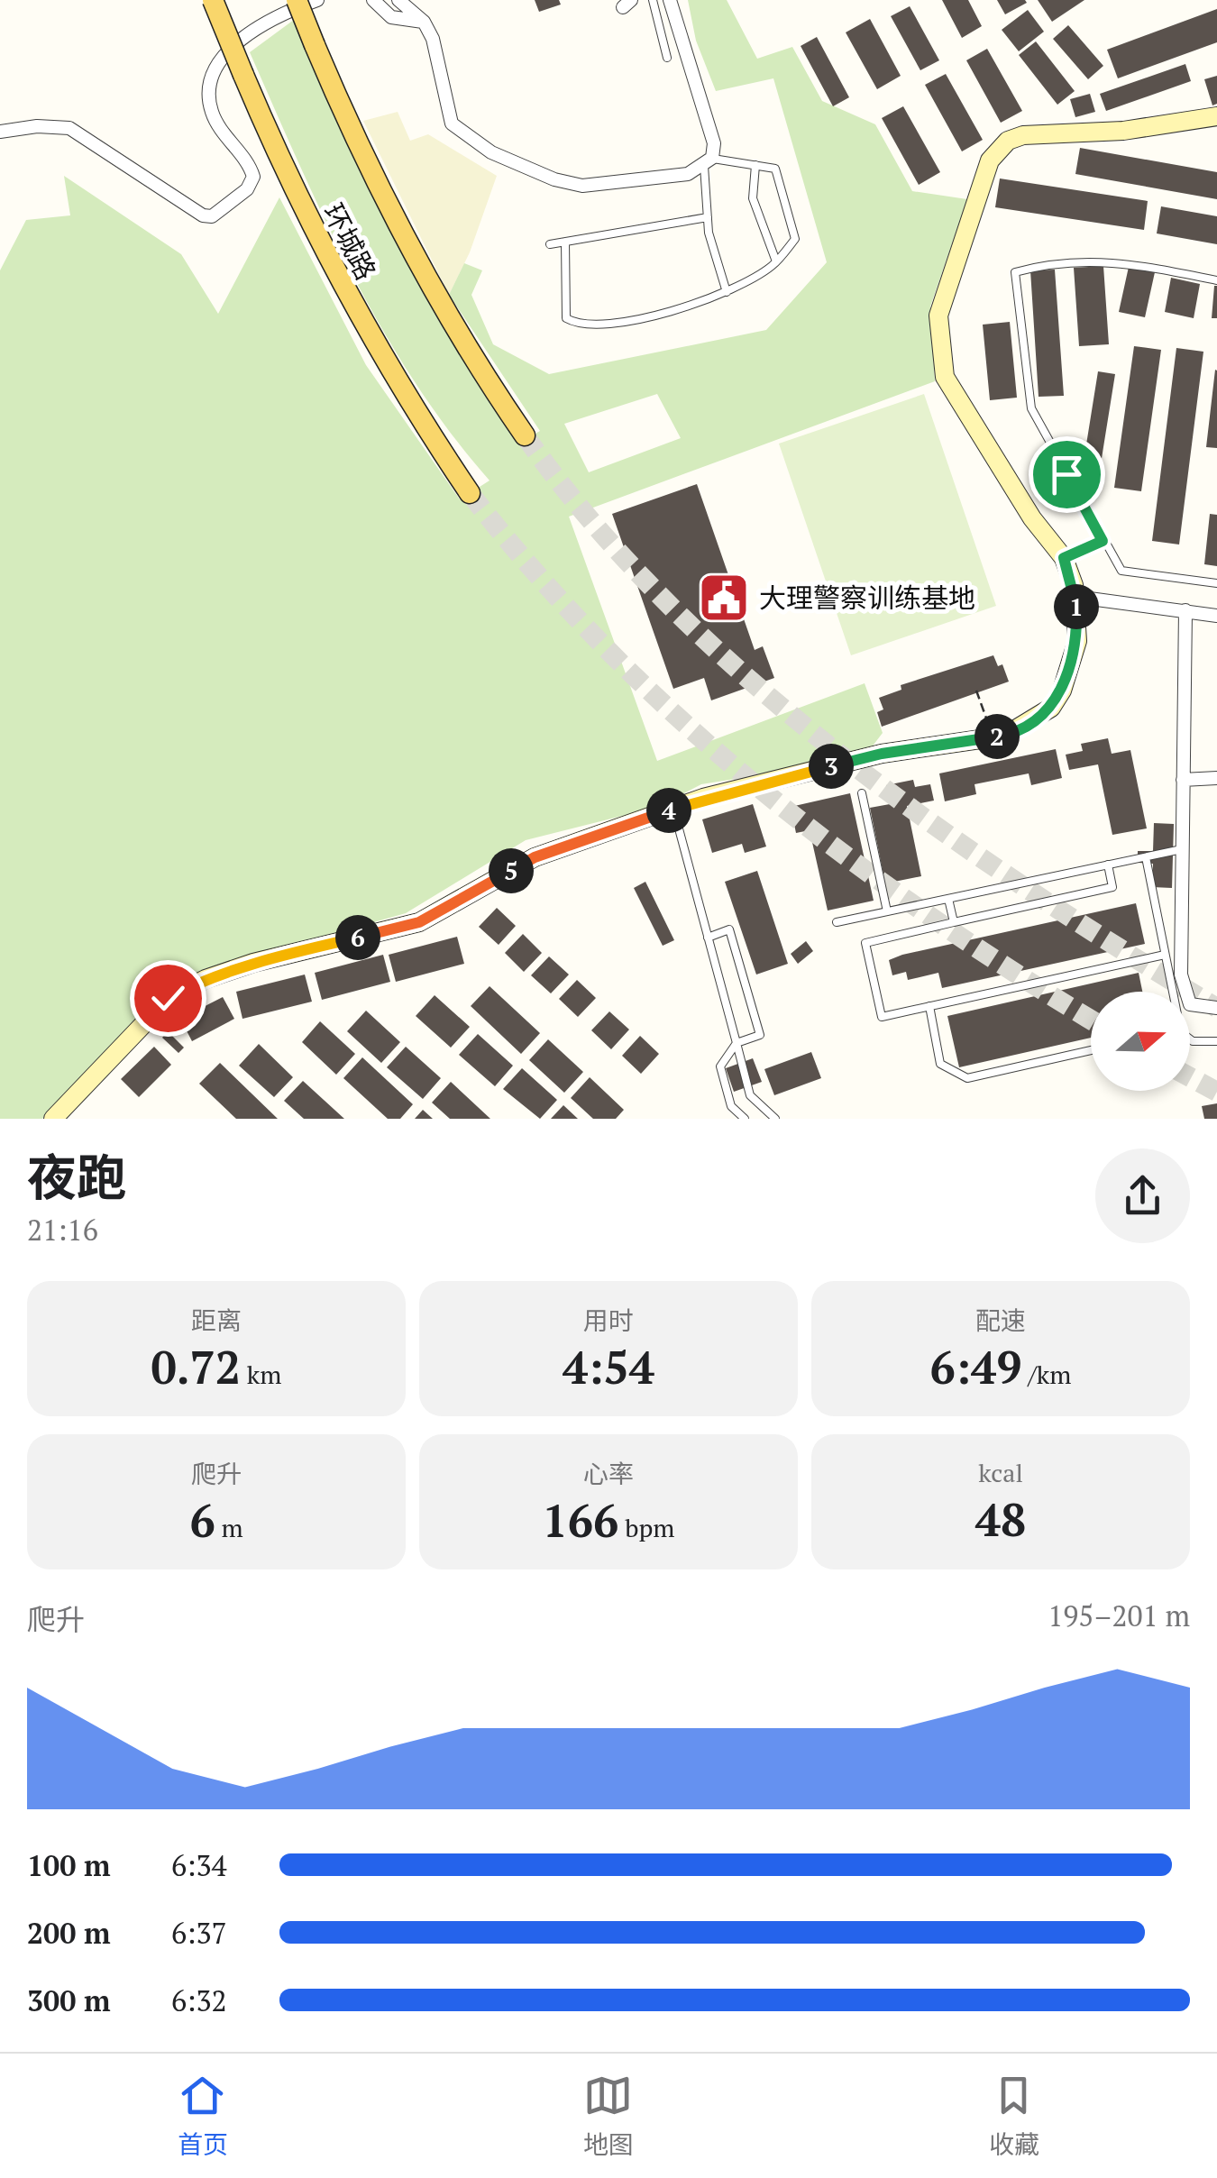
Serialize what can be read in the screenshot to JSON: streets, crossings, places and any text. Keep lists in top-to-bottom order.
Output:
{
  "streets": {
    "main road": ["环城路"]
  },
  "places": {
    "public building": ["大理警察训练基地"]
  },
  "north": "right",
  "page": {
    "pins": [
      "1",
      "2",
      "3",
      "4",
      "5",
      "6"
    ],
    "heading": ["夜跑", "21:16"],
    "stats": [
      ["距离", "0.72 km"],
      ["用时", "4:54"],
      ["配速", "6:49 /km"],
      ["爬升", "6 m"],
      ["心率", "166 bpm"],
      ["kcal", "48"]
    ],
    "chart": ["爬升", "195–201 m"],
    "list": [
      {
        "name": "100 m",
        "note": "6:34"
      },
      {
        "name": "200 m",
        "note": "6:37"
      },
      {
        "name": "300 m",
        "note": "6:32"
      }
    ],
    "tabs": ["首页", "地图", "收藏"]
  }
}
